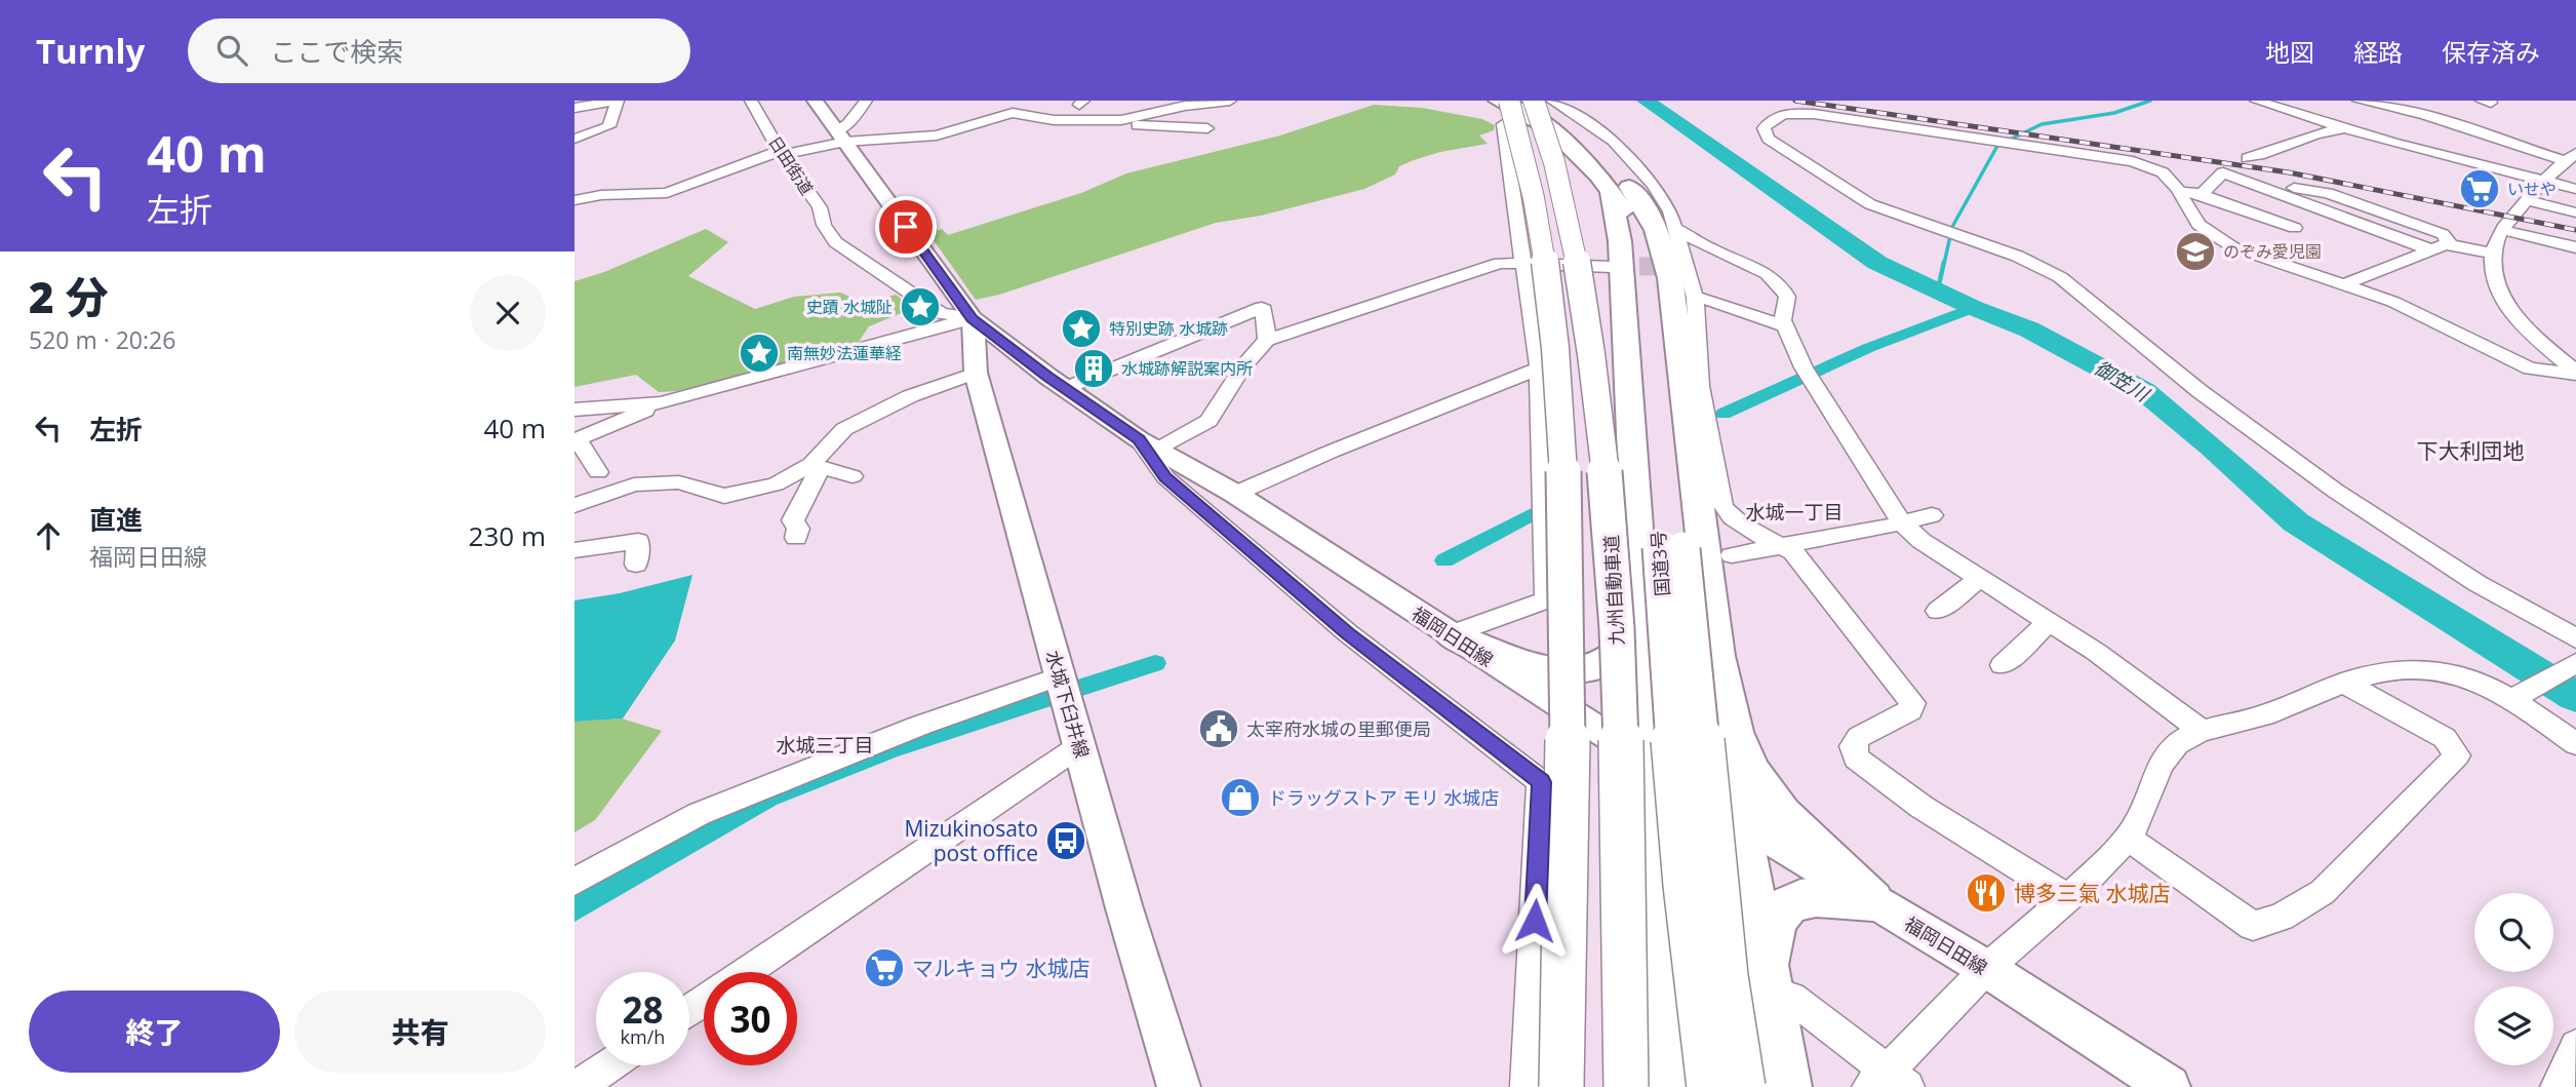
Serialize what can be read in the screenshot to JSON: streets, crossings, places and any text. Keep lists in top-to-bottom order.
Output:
{
  "streets": {
    "highway": ["国道3号", "九州自動車道"],
    "main road": ["福岡日田線", "水城下臼井線"],
    "street": ["日田街道"]
  },
  "crossings": [
    ["日田街道", "福岡日田線"],
    ["日田街道", "水城下臼井線"],
    ["国道3号", "九州自動車道"],
    ["福岡日田線", "水城下臼井線"]
  ],
  "districts": ["下大利団地", "水城一丁目", "水城三丁目"],
  "water": ["御笠川"],
  "places": {
    "supermarket": ["いせや", "マルキョウ 水城店"],
    "school or university": ["のぞみ愛児園"],
    "place": ["史蹟 水城阯", "特別史跡 水城跡", "南無妙法蓮華経"],
    "building": ["水城跡解説案内所"],
    "public building": ["太宰府水城の里郵便局"],
    "shop": ["ドラッグストア モリ 水城店"],
    "bus stop": ["Mizukinosato post office"],
    "restaurant": ["博多三氣 水城店"]
  },
  "page": {
    "header": "Turnly",
    "search": "ここで検索",
    "nav": ["地図", "経路", "保存済み"],
    "turn": ["40 m", "左折"],
    "heading": ["2 分", "520 m · 20:26"],
    "list": [
      {
        "name": "左折",
        "value": "40 m"
      },
      {
        "name": "直進",
        "note": "福岡日田線",
        "value": "230 m"
      }
    ],
    "speed": "28 km/h",
    "limit": "30",
    "buttons": ["終了", "共有"]
  }
}
